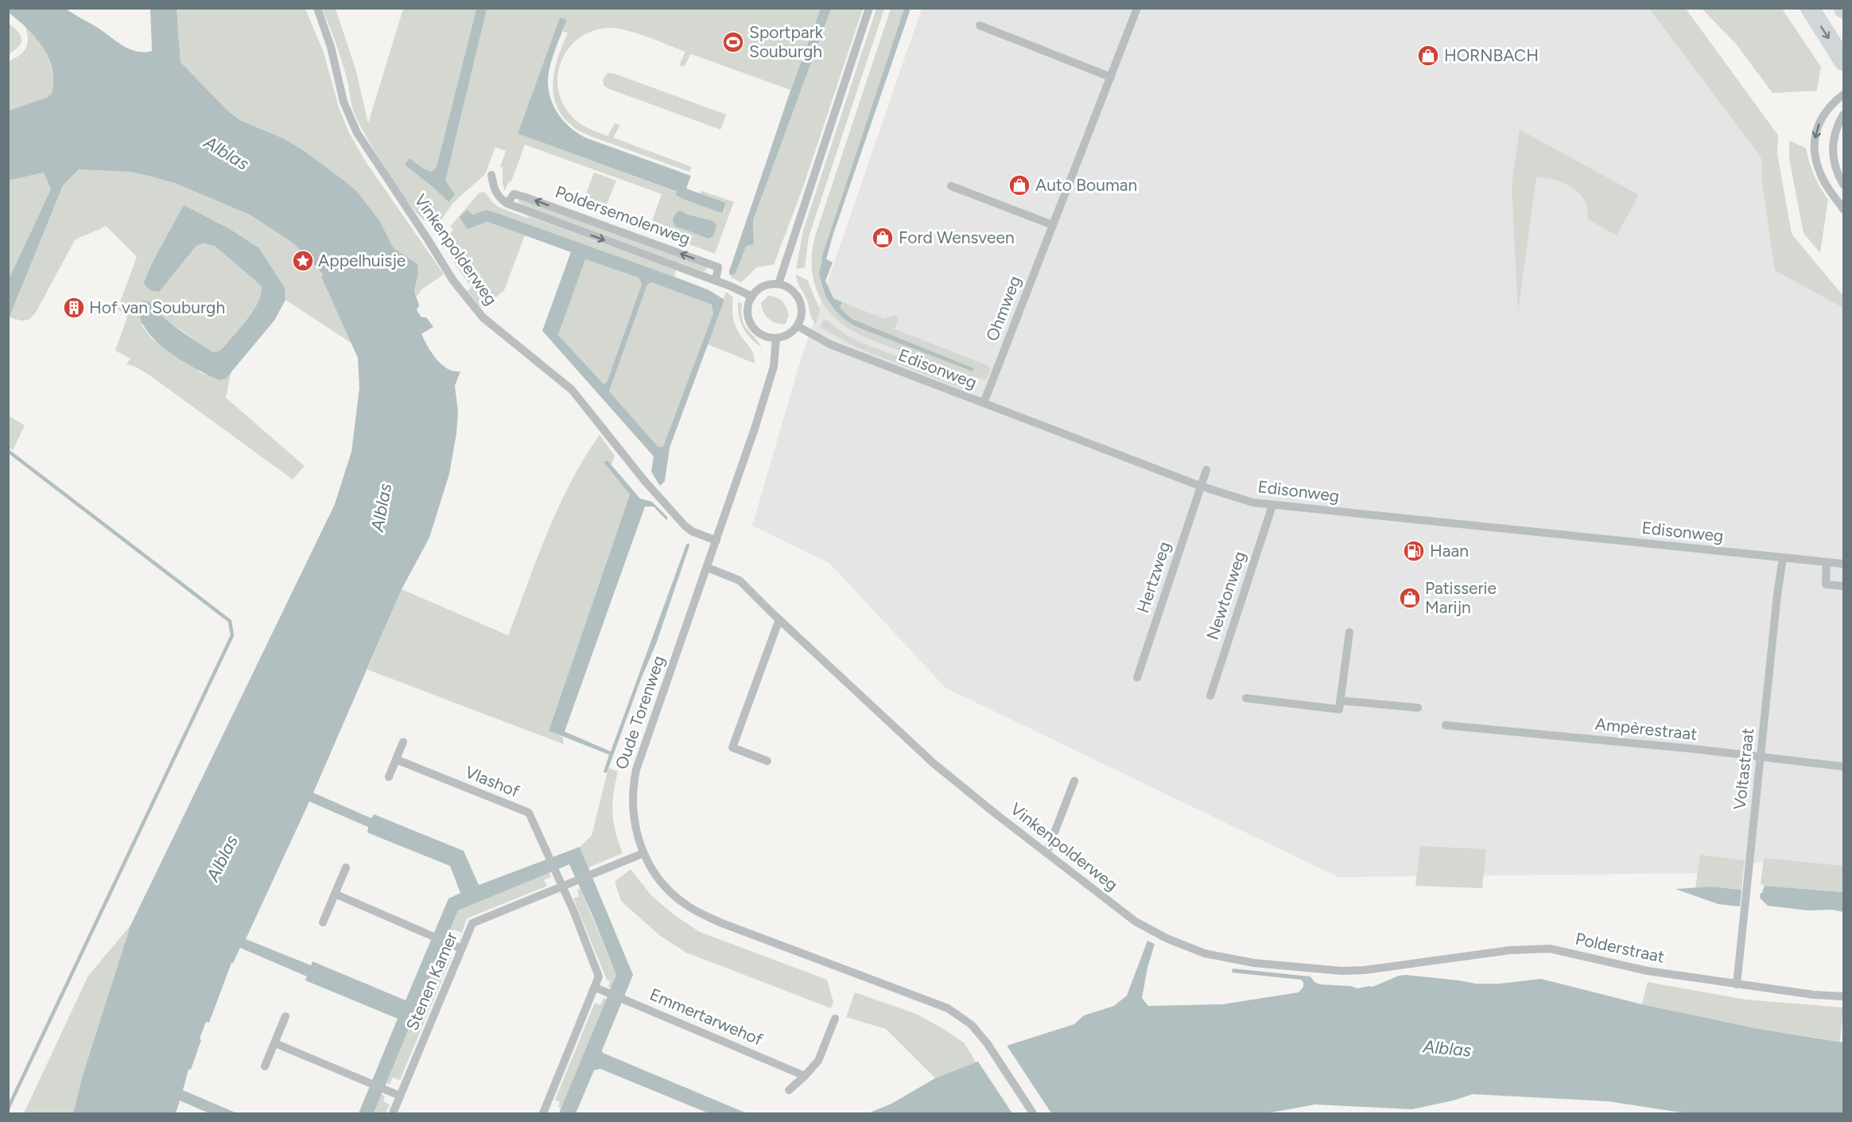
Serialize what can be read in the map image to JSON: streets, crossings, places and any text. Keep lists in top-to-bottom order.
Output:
{
  "streets": {
    "street": [
      "Poldersemolenweg",
      "Vinkenpolderweg",
      "Ohmweg",
      "Edisonweg",
      "Hertzweg",
      "Newtonweg",
      "Oude Torenweg",
      "Ampèrestraat",
      "Voltastraat",
      "Vlashof",
      "Polderstraat",
      "Stenen Kamer",
      "Emmertarwehof"
    ]
  },
  "crossings": [
    ["Poldersemolenweg", "Edisonweg"],
    ["Poldersemolenweg", "Oude Torenweg"],
    ["Vinkenpolderweg", "Oude Torenweg"],
    ["Vinkenpolderweg", "Polderstraat"],
    ["Ohmweg", "Edisonweg"],
    ["Edisonweg", "Hertzweg"],
    ["Edisonweg", "Newtonweg"],
    ["Edisonweg", "Oude Torenweg"],
    ["Edisonweg", "Voltastraat"],
    ["Oude Torenweg", "Stenen Kamer"],
    ["Ampèrestraat", "Voltastraat"],
    ["Voltastraat", "Polderstraat"],
    ["Vlashof", "Stenen Kamer"]
  ],
  "water": ["Alblas"],
  "places": {
    "sports": ["Sportpark Souburgh"],
    "shop": [
      "HORNBACH",
      "Auto Bouman",
      "Ford Wensveen",
      "Patisserie Marijn"
    ],
    "place": ["Appelhuisje"],
    "building": ["Hof van Souburgh"],
    "fuel station": ["Haan"]
  }
}
